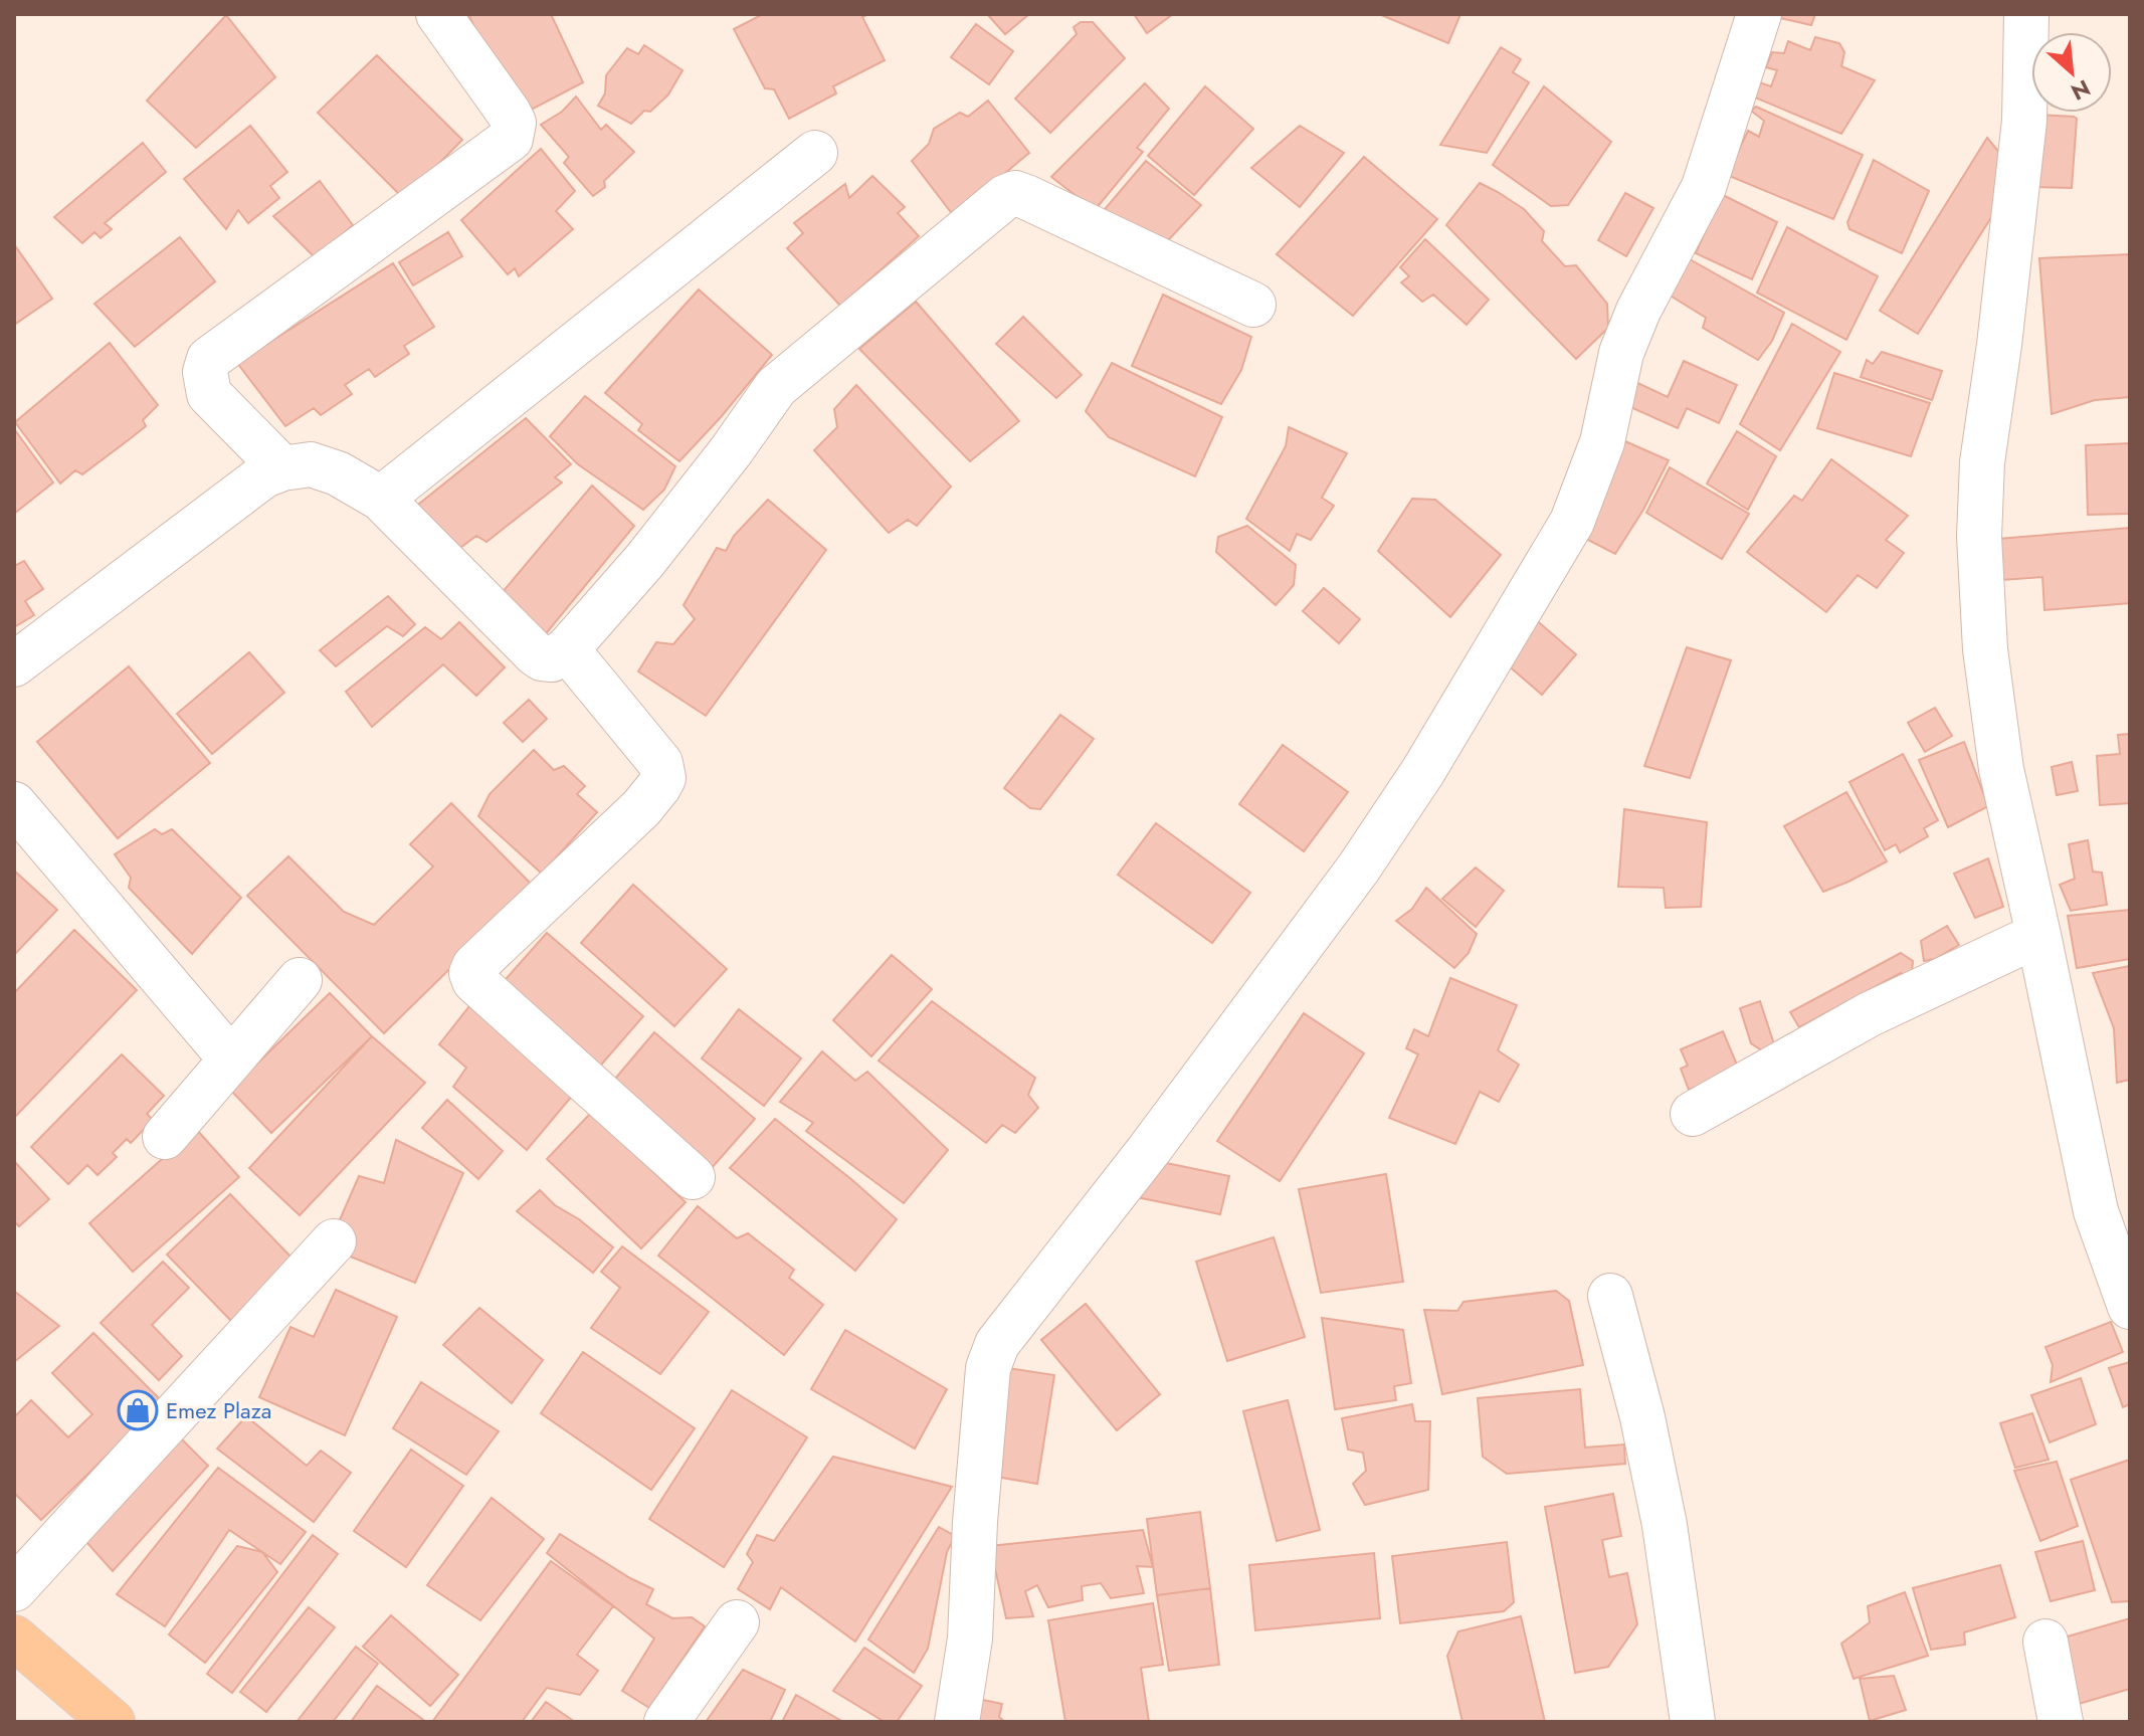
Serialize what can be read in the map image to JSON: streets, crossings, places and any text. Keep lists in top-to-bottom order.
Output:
{
  "places": {
    "shop": ["Emez Plaza"]
  },
  "north": "bottom right"
}
